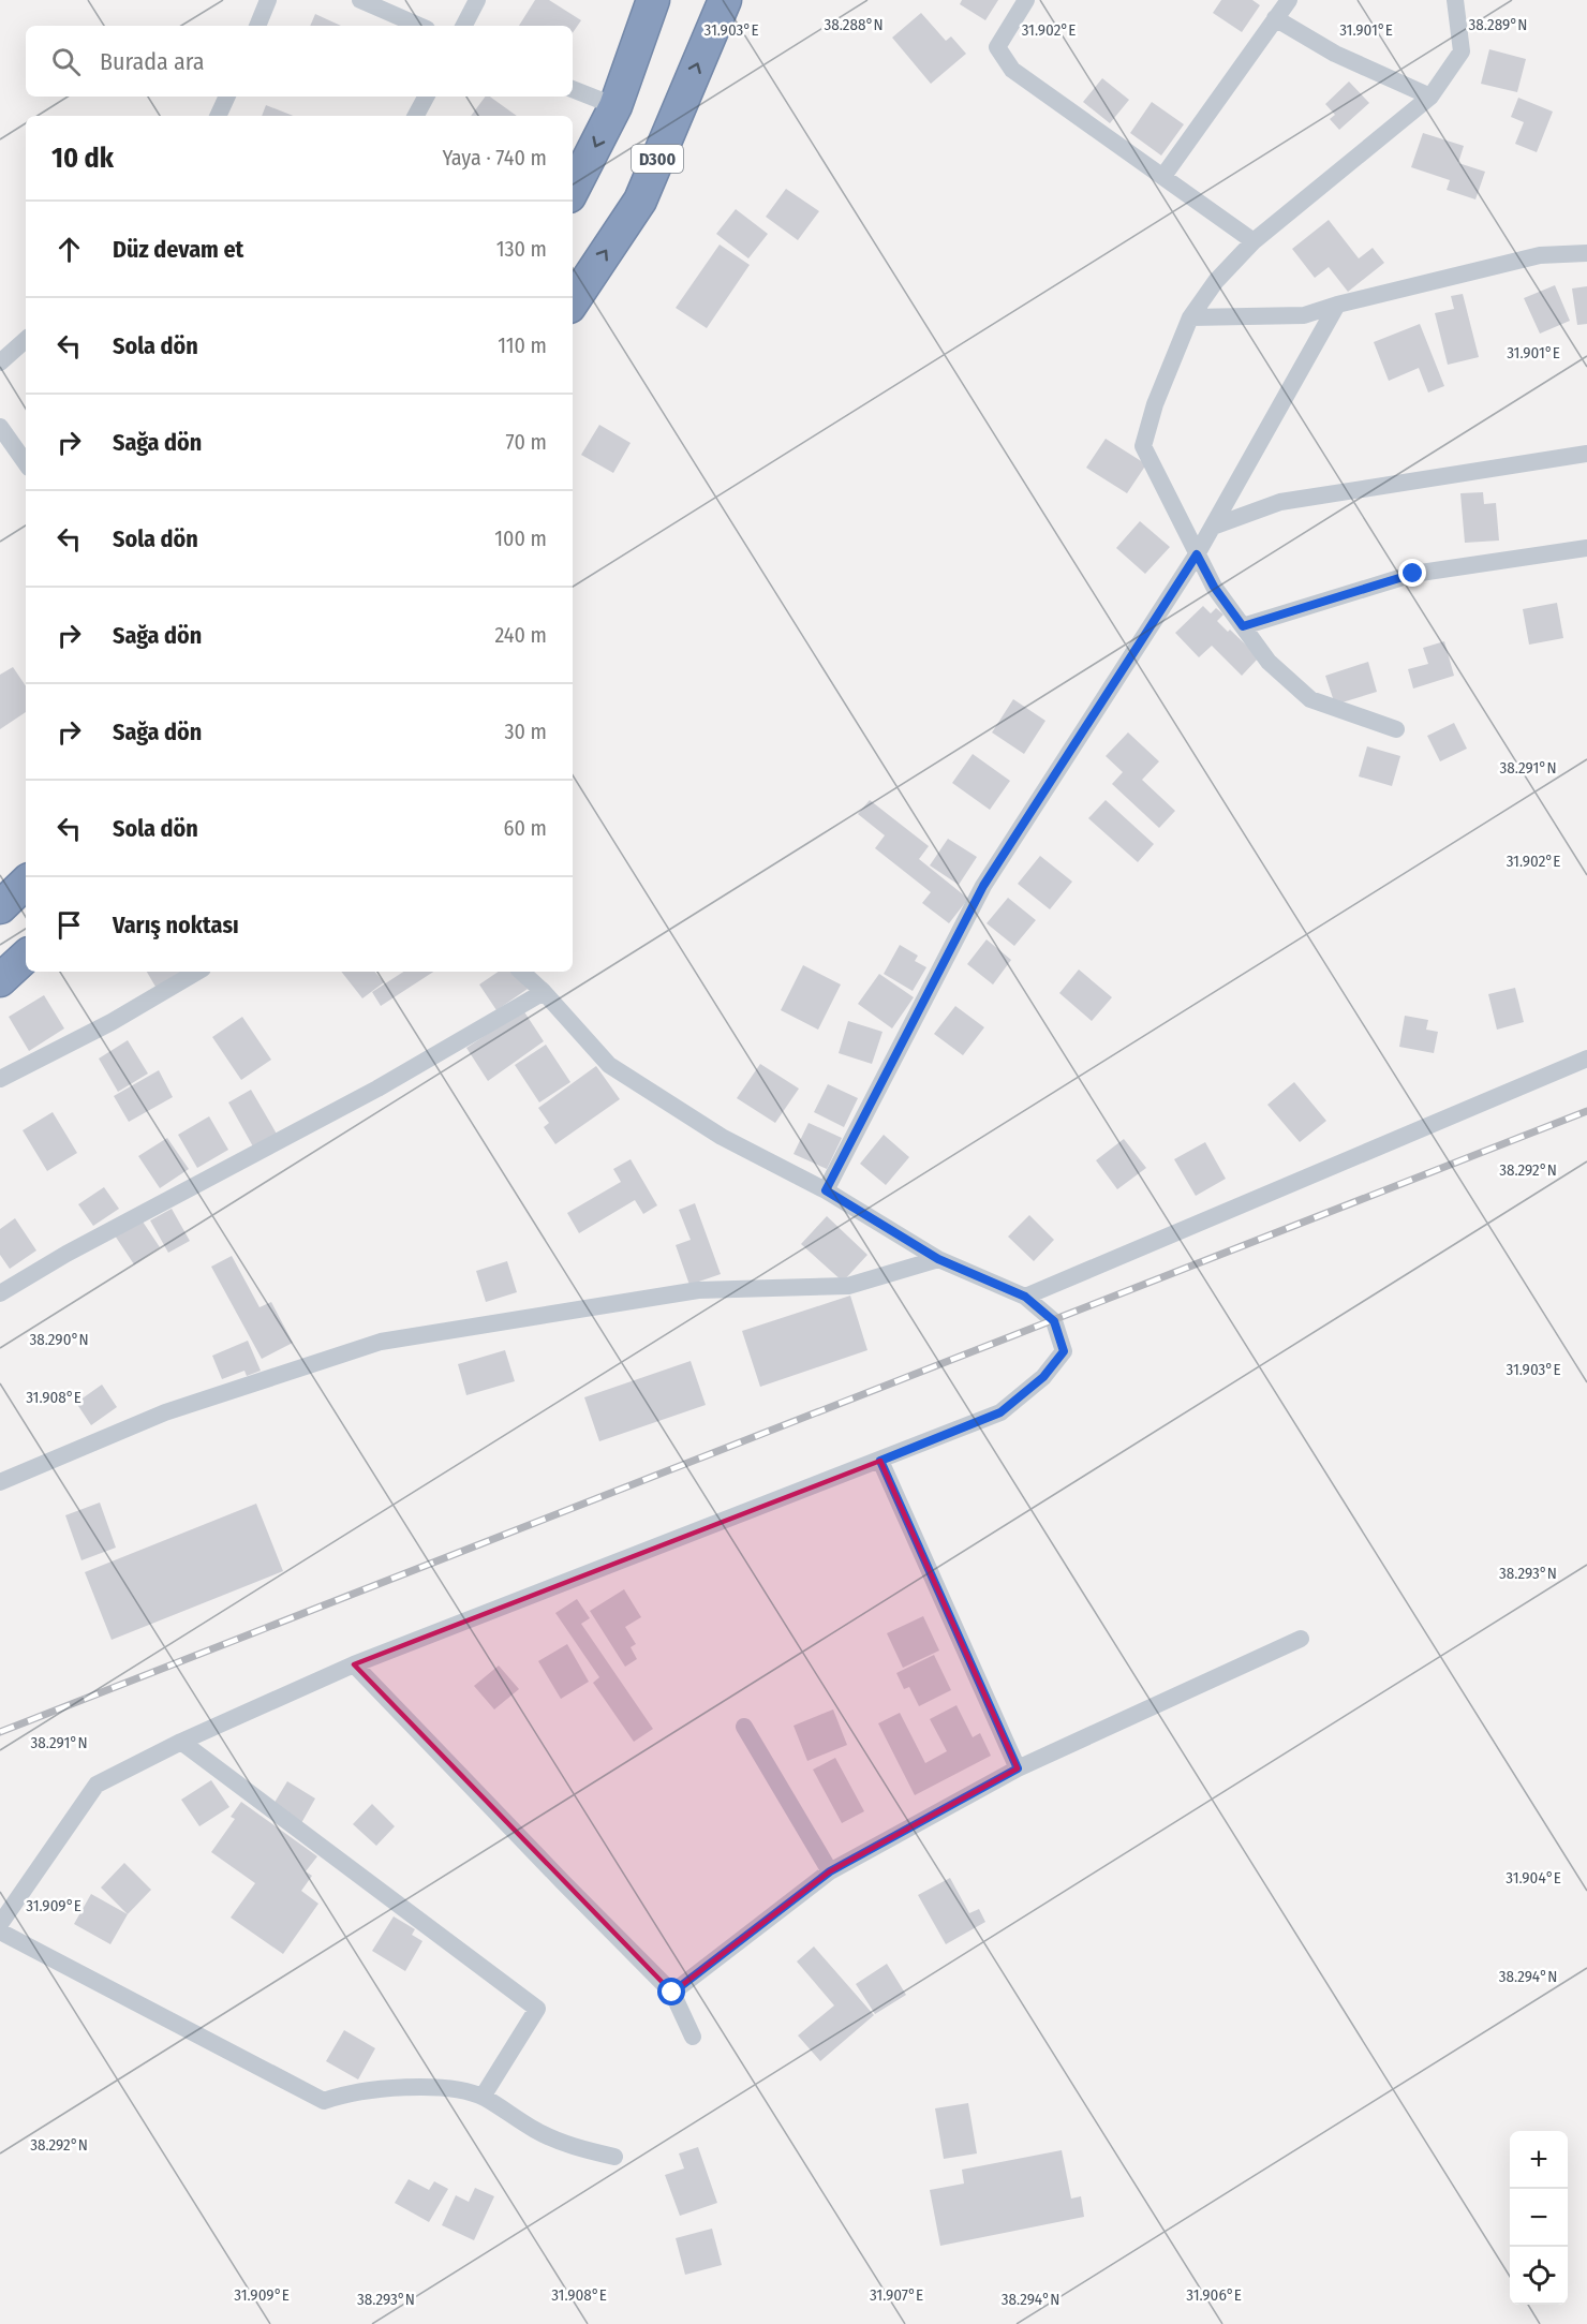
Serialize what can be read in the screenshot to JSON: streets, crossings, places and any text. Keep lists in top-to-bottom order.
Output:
{
  "streets": {
    "highway": ["D300"]
  },
  "page": {
    "search": "Burada ara",
    "heading": ["10 dk", "Yaya · 740 m"],
    "list": [
      ["Düz devam et", "130 m"],
      ["Sola dön", "110 m"],
      ["Sağa dön", "70 m"],
      ["Sola dön", "100 m"],
      ["Sağa dön", "240 m"],
      ["Sağa dön", "30 m"],
      ["Sola dön", "60 m"],
      "Varış noktası"
    ],
    "map_buttons": ["+", "−"]
  },
  "coordinates": [
    "38.288°N",
    "38.289°N",
    "31.903°E",
    "31.902°E",
    "31.901°E",
    "38.291°N",
    "38.292°N",
    "38.290°N",
    "31.908°E",
    "38.293°N",
    "31.904°E",
    "31.909°E",
    "38.294°N",
    "31.907°E",
    "31.906°E"
  ]
}
